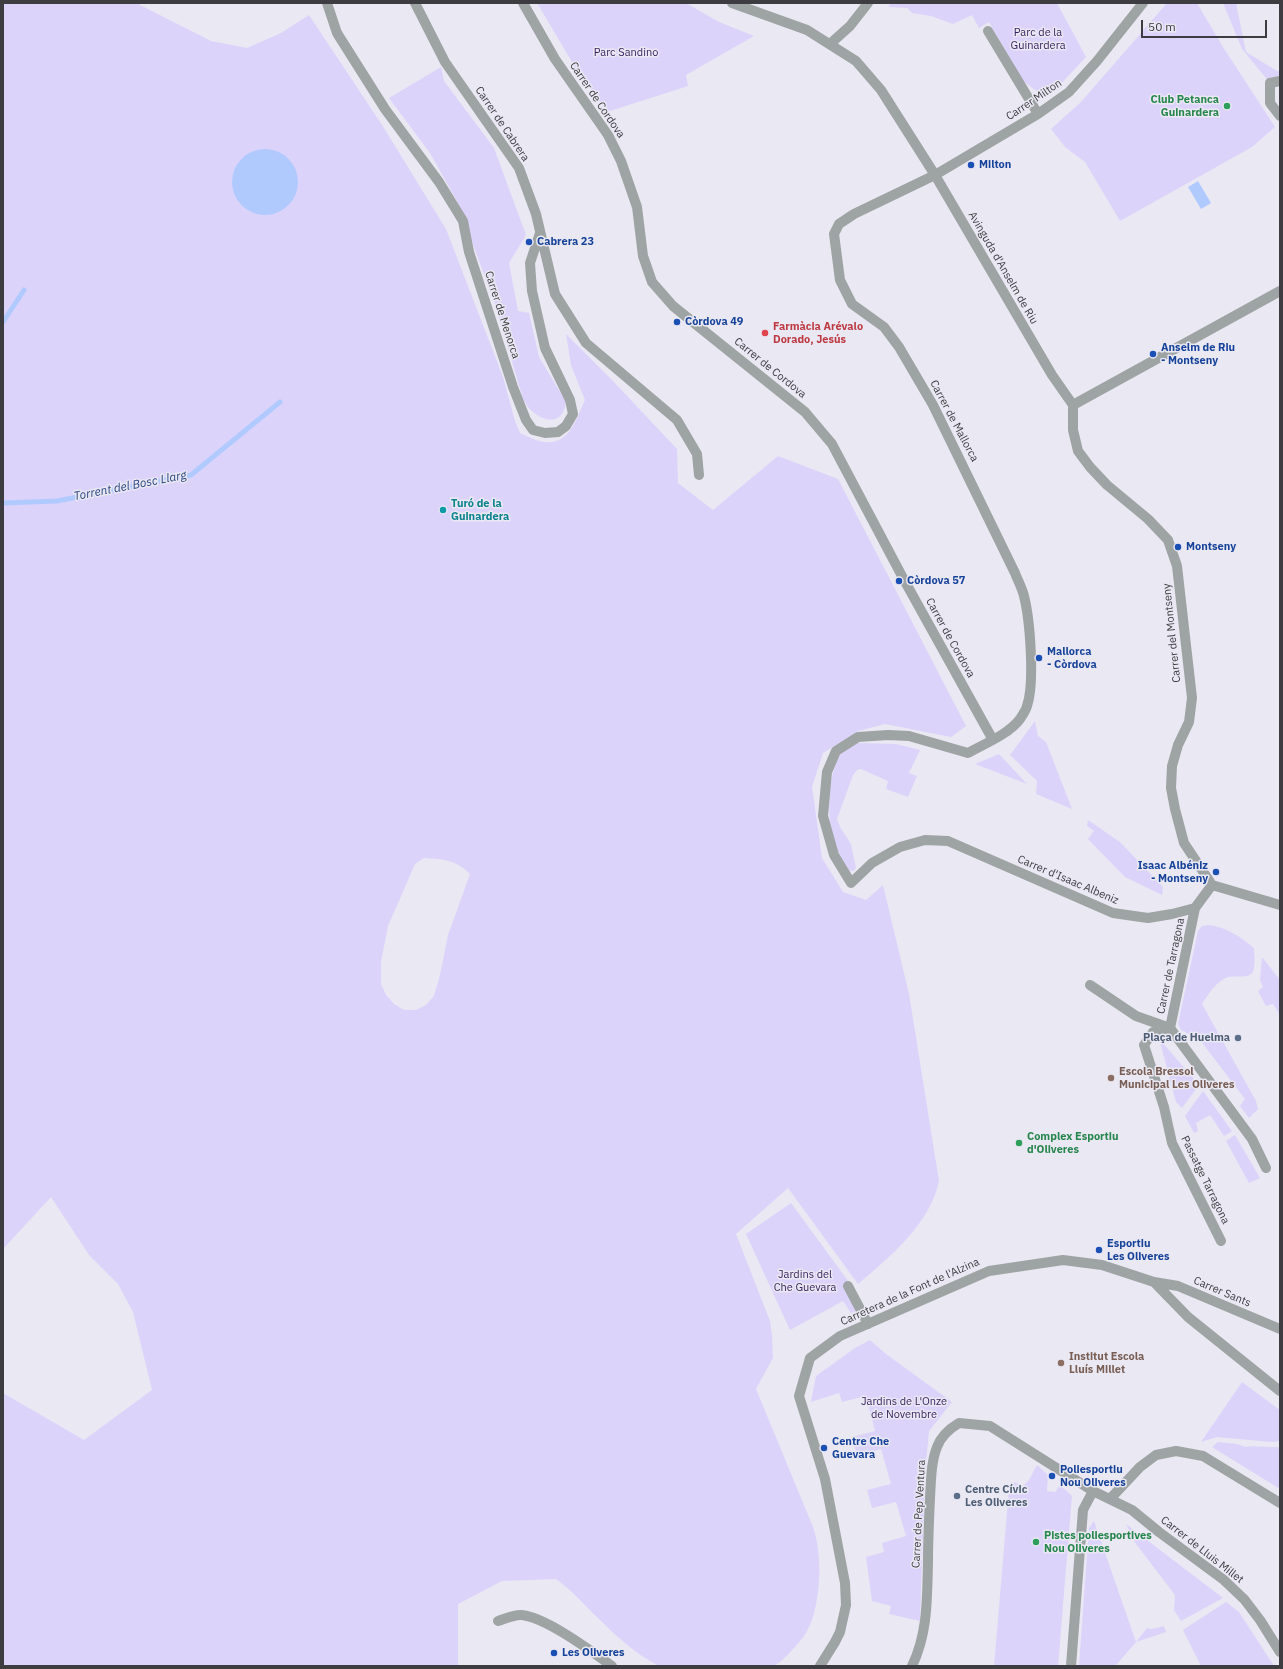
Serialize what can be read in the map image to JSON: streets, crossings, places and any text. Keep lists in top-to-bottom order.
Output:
{
  "streets": {
    "street": [
      "Carrer de Cordova",
      "Carrer Milton",
      "Carrer de Cabrera",
      "Avinguda d'Anselm de Riu",
      "Carrer de Menorca",
      "Carrer de Mallorca",
      "Carrer del Montseny",
      "Carrer d'Isaac Albeniz",
      "Carrer de Tarragona",
      "Passatge Tarragona",
      "Carretera de la Font de l'Alzina",
      "Carrer Sants",
      "Carrer de Pep Ventura",
      "Carrer de Lluis Millet"
    ]
  },
  "crossings": [
    ["Carrer de Cordova", "Carrer de Mallorca"],
    ["Carrer Milton", "Avinguda d'Anselm de Riu"],
    ["Carrer Milton", "Carrer de Mallorca"],
    ["Carrer de Cabrera", "Carrer de Menorca"],
    ["Avinguda d'Anselm de Riu", "Carrer de Mallorca"],
    ["Avinguda d'Anselm de Riu", "Carrer del Montseny"],
    ["Carrer de Mallorca", "Carrer d'Isaac Albeniz"],
    ["Carrer d'Isaac Albeniz", "Carrer de Tarragona"],
    ["Carrer de Tarragona", "Passatge Tarragona"],
    ["Carretera de la Font de l'Alzina", "Carrer Sants"],
    ["Carrer de Pep Ventura", "Carrer de Lluis Millet"]
  ],
  "water": ["Torrent del Bosc Llarg"],
  "parks": [
    "Parc de la Guinardera",
    "Parc Sandino",
    "Jardins del Che Guevara",
    "Jardins de L'Onze de Novembre"
  ],
  "places": [
    "Club Petanca Guinardera",
    "Milton",
    "Cabrera 23",
    "Còrdova 49",
    "Farmàcia Arévalo Dorado, Jesús",
    "Anselm de Riu - Montseny",
    "Turó de la Guinardera",
    "Montseny",
    "Còrdova 57",
    "Mallorca - Còrdova",
    "Isaac Albéniz - Montseny",
    "Plaça de Huelma",
    "Escola Bressol Municipal Les Oliveres",
    "Complex Esportiu d'Oliveres",
    "Esportiu Les Oliveres",
    "Institut Escola Lluís Millet",
    "Centre Che Guevara",
    "Poliesportiu Nou Oliveres",
    "Centre Cívic Les Oliveres",
    "Pistes poliesportives Nou Oliveres",
    "Les Oliveres"
  ],
  "scale_bar": "50 m"
}
